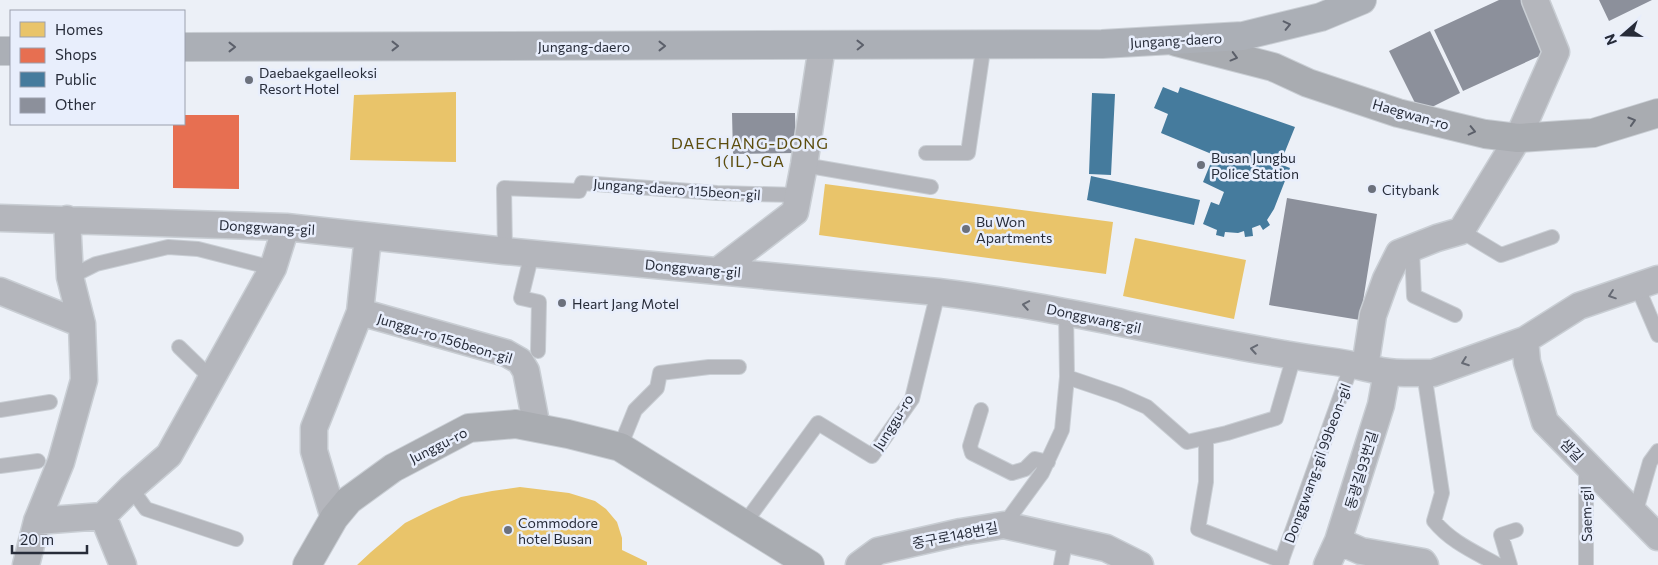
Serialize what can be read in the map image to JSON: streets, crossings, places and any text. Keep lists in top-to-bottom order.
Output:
{
  "streets": {
    "main road": ["Jungang-daero", "Haegwan-ro", "Junggu-ro"],
    "street": [
      "Donggwang-gil",
      "Junggu-ro 156beon-gil",
      "샘길",
      "동광길93번길",
      "중구로148번길"
    ],
    "lane": ["Jungang-daero 115beon-gil", "Donggwang-gil 99beon-gil", "Saem-gil"]
  },
  "crossings": [
    ["Jungang-daero", "Haegwan-ro"],
    ["Jungang-daero 115beon-gil", "Donggwang-gil"],
    ["Donggwang-gil", "Junggu-ro"],
    ["Donggwang-gil", "샘길"],
    ["Donggwang-gil", "Donggwang-gil 99beon-gil"],
    ["Donggwang-gil", "동광길93번길"],
    ["Junggu-ro 156beon-gil", "Junggu-ro"],
    ["샘길", "Saem-gil"],
    ["Donggwang-gil 99beon-gil", "동광길93번길"]
  ],
  "one_way": ["Jungang-daero", "Haegwan-ro"],
  "districts": ["DAECHANG-DONG 1(IL)-GA"],
  "places": [
    "Daebaekgaelleoksi Resort Hotel",
    "Busan Jungbu Police Station",
    "Citybank",
    "Bu Won Apartments",
    "Heart Jang Motel",
    "Commodore hotel Busan"
  ],
  "legend": [
    "Homes",
    "Shops",
    "Public",
    "Other"
  ],
  "scale_bar": "20 m",
  "north": "left"
}
